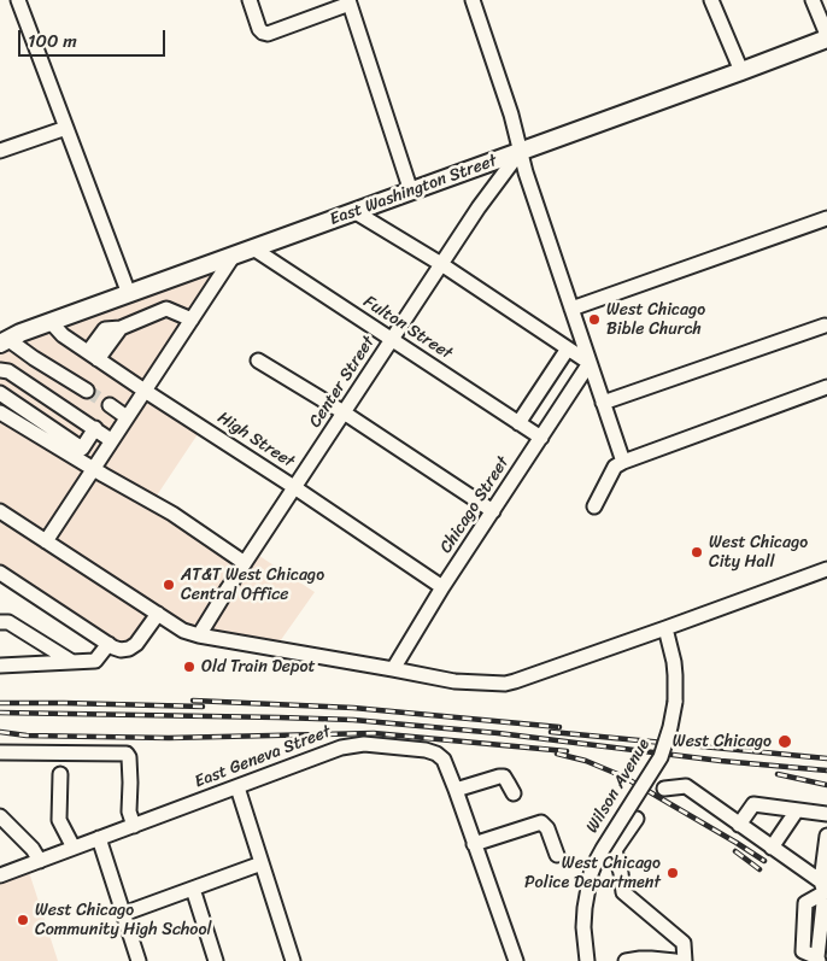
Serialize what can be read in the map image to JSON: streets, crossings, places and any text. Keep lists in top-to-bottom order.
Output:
{
  "streets": {
    "main road": ["East Washington Street"],
    "street": [
      "Fulton Street",
      "Center Street",
      "High Street",
      "Chicago Street",
      "East Geneva Street",
      "Wilson Avenue"
    ]
  },
  "crossings": [
    ["East Washington Street", "Fulton Street"],
    ["East Washington Street", "Center Street"],
    ["East Washington Street", "High Street"],
    ["Fulton Street", "Center Street"],
    ["Fulton Street", "Chicago Street"],
    ["Center Street", "High Street"],
    ["High Street", "Chicago Street"]
  ],
  "places": [
    "West Chicago Bible Church",
    "West Chicago City Hall",
    "AT&T West Chicago Central Office",
    "Old Train Depot",
    "West Chicago",
    "West Chicago Police Department",
    "West Chicago Community High School"
  ],
  "scale_bar": "100 m"
}
